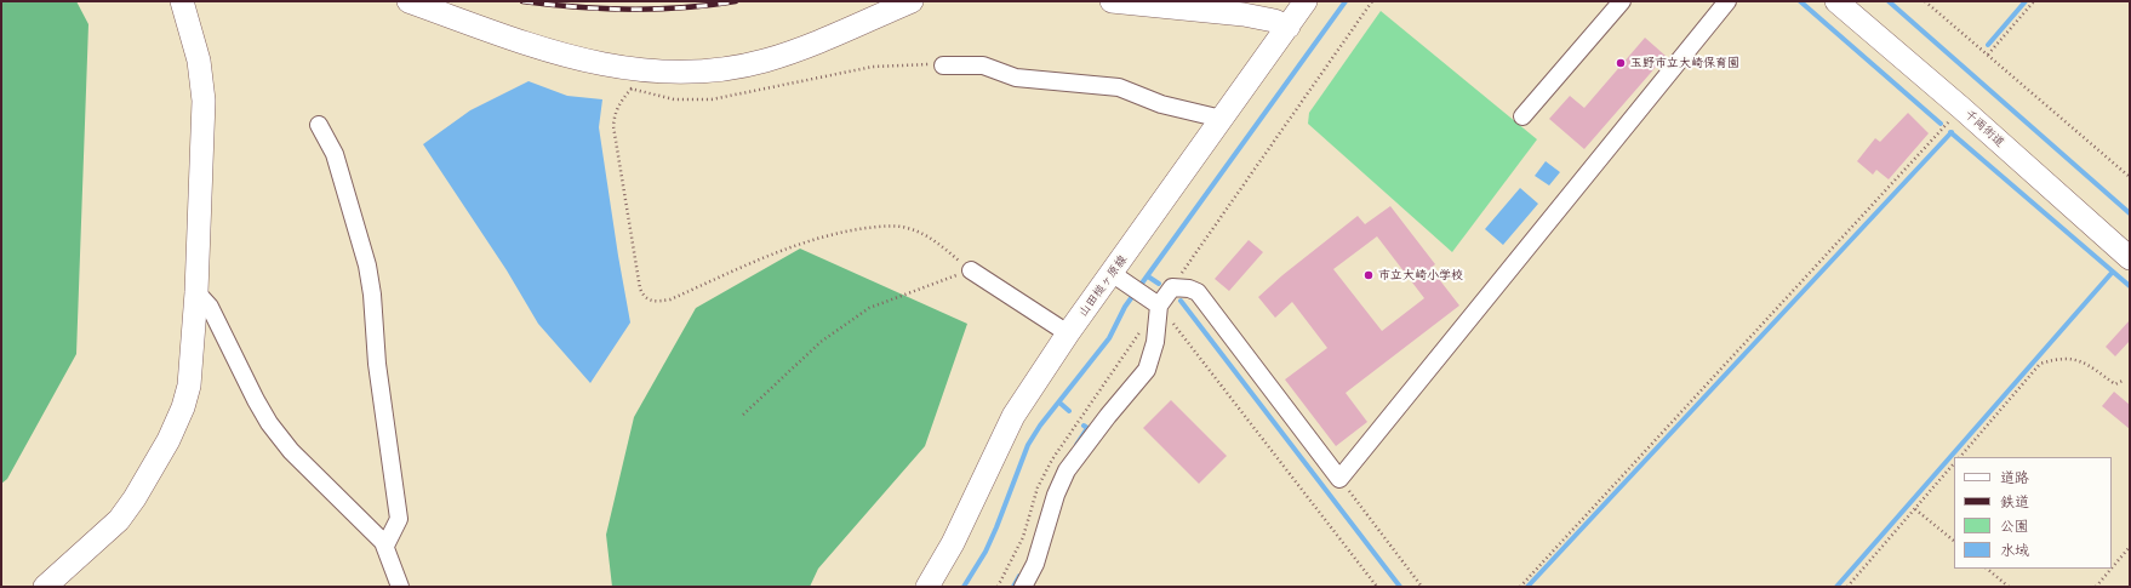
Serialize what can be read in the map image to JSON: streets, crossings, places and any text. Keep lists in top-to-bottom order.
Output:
{
  "streets": {
    "street": ["千両街道", "山田槌ヶ原線"]
  },
  "places": ["玉野市立大崎保育園", "市立大崎小学校"],
  "legend": [
    "道路",
    "鉄道",
    "公園",
    "水域"
  ]
}
